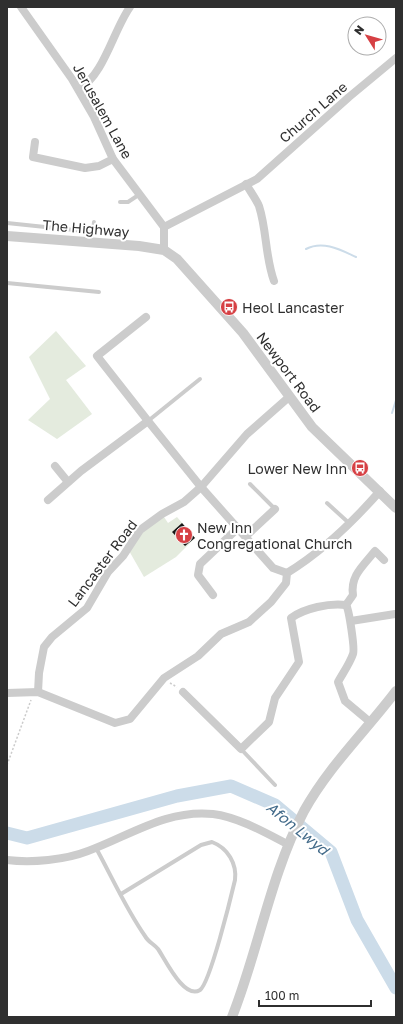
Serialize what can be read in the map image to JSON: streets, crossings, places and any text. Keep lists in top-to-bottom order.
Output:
{
  "streets": {
    "street": [
      "Jerusalem Lane",
      "Church Lane",
      "The Highway",
      "Newport Road",
      "Lancaster Road"
    ]
  },
  "crossings": [
    ["Jerusalem Lane", "Church Lane"],
    ["The Highway", "Newport Road"],
    ["Newport Road", "Lancaster Road"]
  ],
  "water": ["Afon Lwyd"],
  "places": {
    "bus stop": ["Heol Lancaster", "Lower New Inn"],
    "church": ["New Inn Congregational Church"]
  },
  "scale_bar": "100 m",
  "north": "top left"
}
